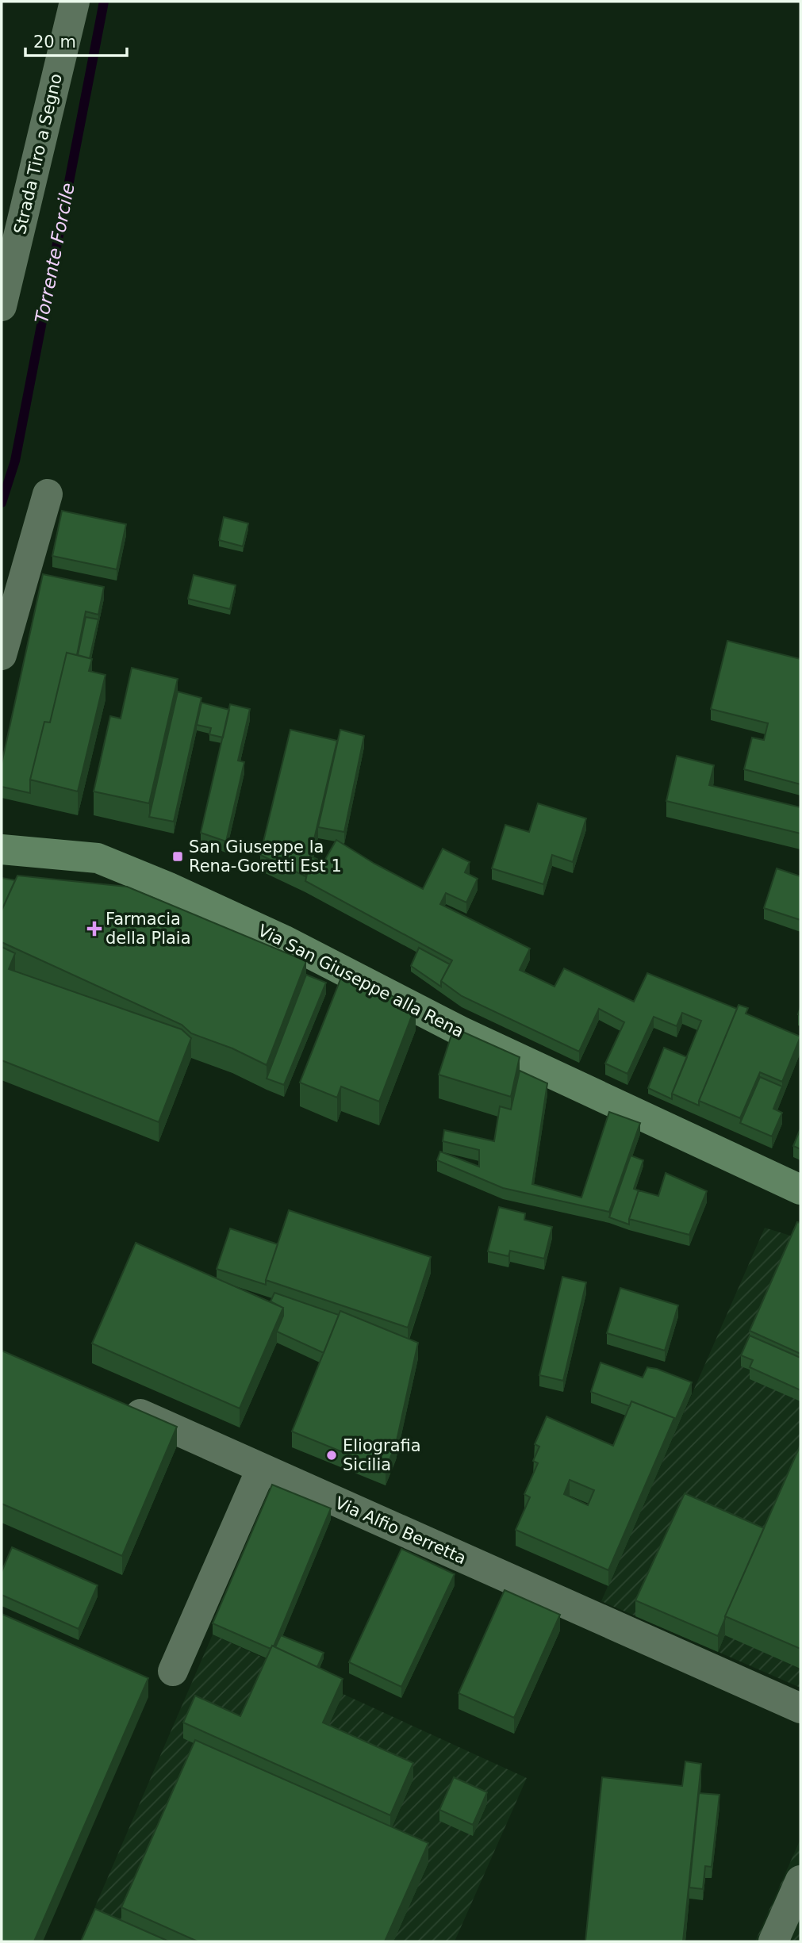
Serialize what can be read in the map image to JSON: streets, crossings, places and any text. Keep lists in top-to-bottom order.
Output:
{
  "streets": {
    "main road": ["Via San Giuseppe alla Rena"],
    "street": ["Strada Tiro a Segno", "Via Alfio Berretta"]
  },
  "water": ["Torrente Forcile"],
  "places": {
    "transit": ["San Giuseppe la Rena-Goretti Est 1"],
    "health": ["Farmacia della Plaia"],
    "other": ["Eliografia Sicilia"]
  },
  "scale_bar": "20 m"
}
